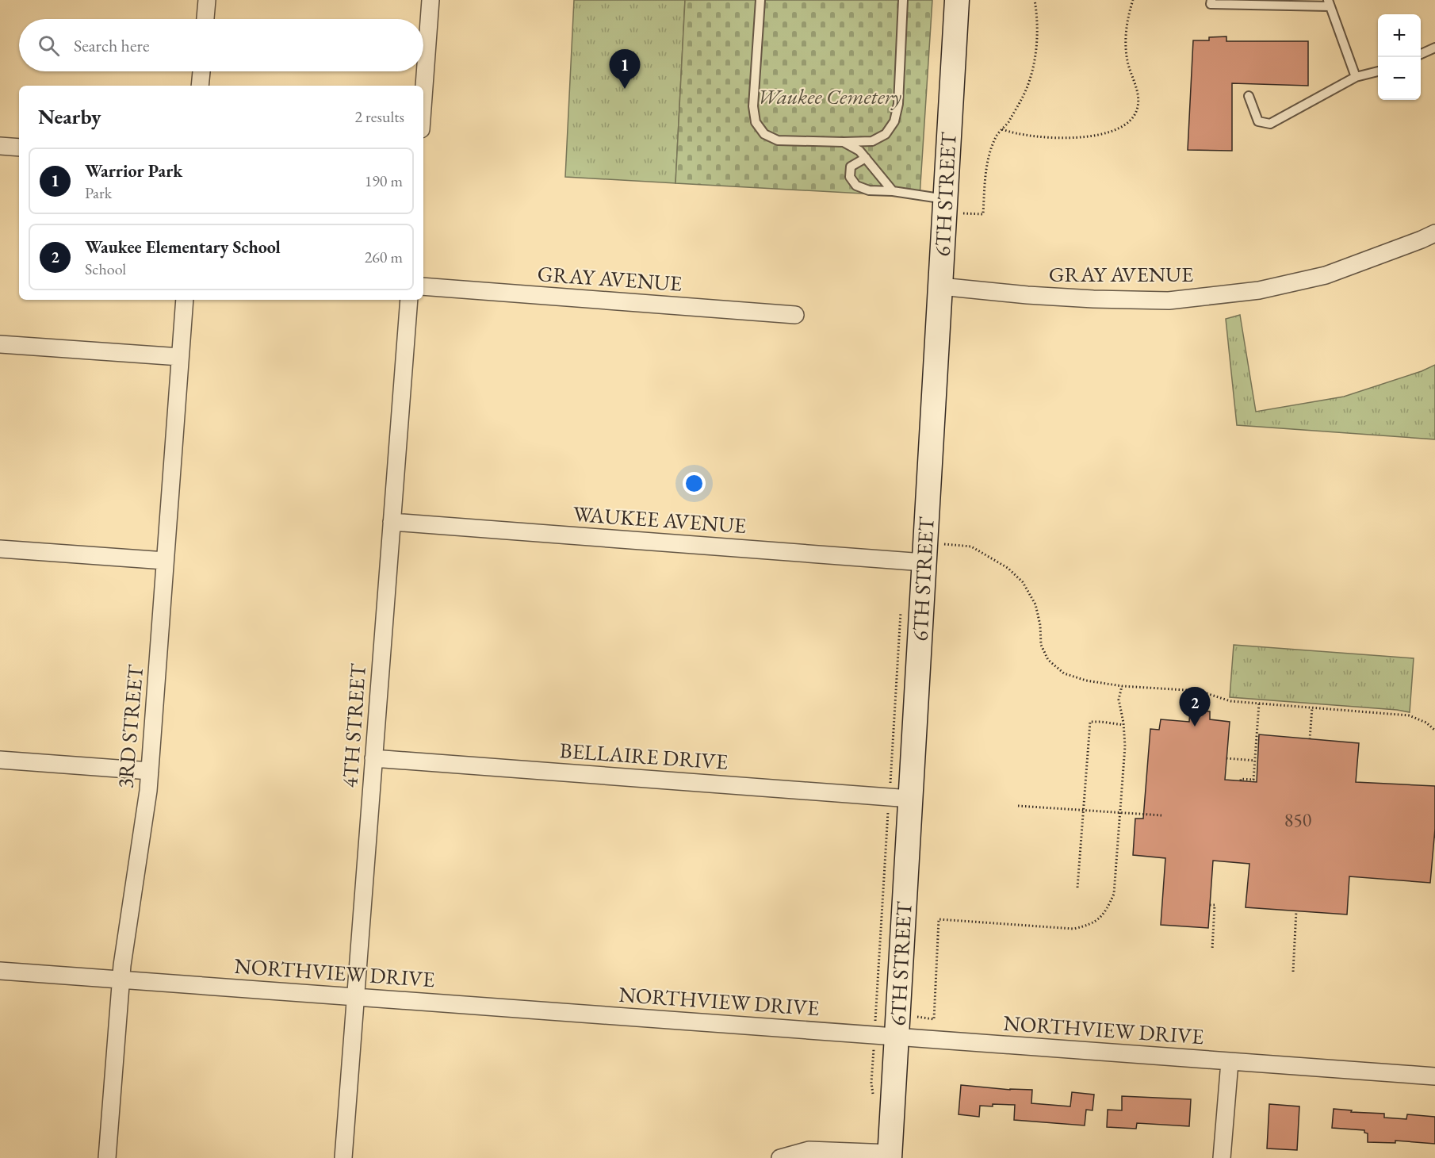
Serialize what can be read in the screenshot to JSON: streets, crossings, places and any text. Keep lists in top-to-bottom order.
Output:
{
  "streets": {
    "main road": ["6TH STREET"],
    "street": [
      "GRAY AVENUE",
      "WAUKEE AVENUE",
      "4TH STREET",
      "3RD STREET",
      "BELLAIRE DRIVE",
      "NORTHVIEW DRIVE"
    ]
  },
  "crossings": [
    ["6TH STREET", "GRAY AVENUE"],
    ["6TH STREET", "WAUKEE AVENUE"],
    ["6TH STREET", "BELLAIRE DRIVE"],
    ["6TH STREET", "NORTHVIEW DRIVE"],
    ["WAUKEE AVENUE", "4TH STREET"],
    ["4TH STREET", "BELLAIRE DRIVE"],
    ["4TH STREET", "NORTHVIEW DRIVE"],
    ["3RD STREET", "NORTHVIEW DRIVE"]
  ],
  "parks": ["Waukee Cemetery"],
  "house_numbers": ["850"],
  "page": {
    "map_buttons": ["+", "−"],
    "search": "Search here",
    "pins": ["1", "2"],
    "heading": ["Nearby", "2 results"],
    "list": [
      {
        "mark": "1",
        "name": "Warrior Park",
        "note": "Park",
        "value": "190 m"
      },
      {
        "mark": "2",
        "name": "Waukee Elementary School",
        "note": "School",
        "value": "260 m"
      }
    ]
  }
}
